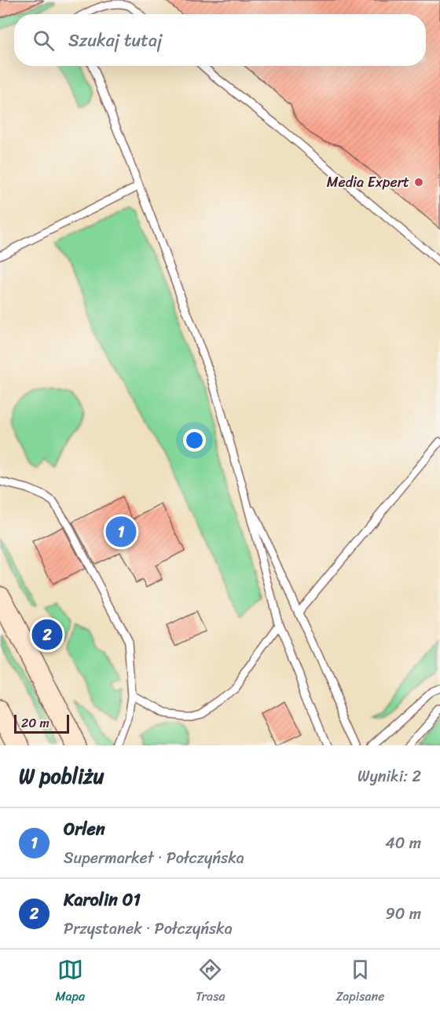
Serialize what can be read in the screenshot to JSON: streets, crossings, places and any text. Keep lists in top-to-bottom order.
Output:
{
  "places": ["Media Expert"],
  "scale_bar": "20 m",
  "page": {
    "search": "Szukaj tutaj",
    "pins": ["1", "2"],
    "scale": "20 m",
    "heading": ["W pobliżu", "Wyniki: 2"],
    "list": [
      {
        "mark": "1",
        "name": "Orlen",
        "note": "Supermarket · Połczyńska",
        "value": "40 m"
      },
      {
        "mark": "2",
        "name": "Karolin 01",
        "note": "Przystanek · Połczyńska",
        "value": "90 m"
      }
    ],
    "nav": ["Mapa", "Trasa", "Zapisane"]
  }
}
